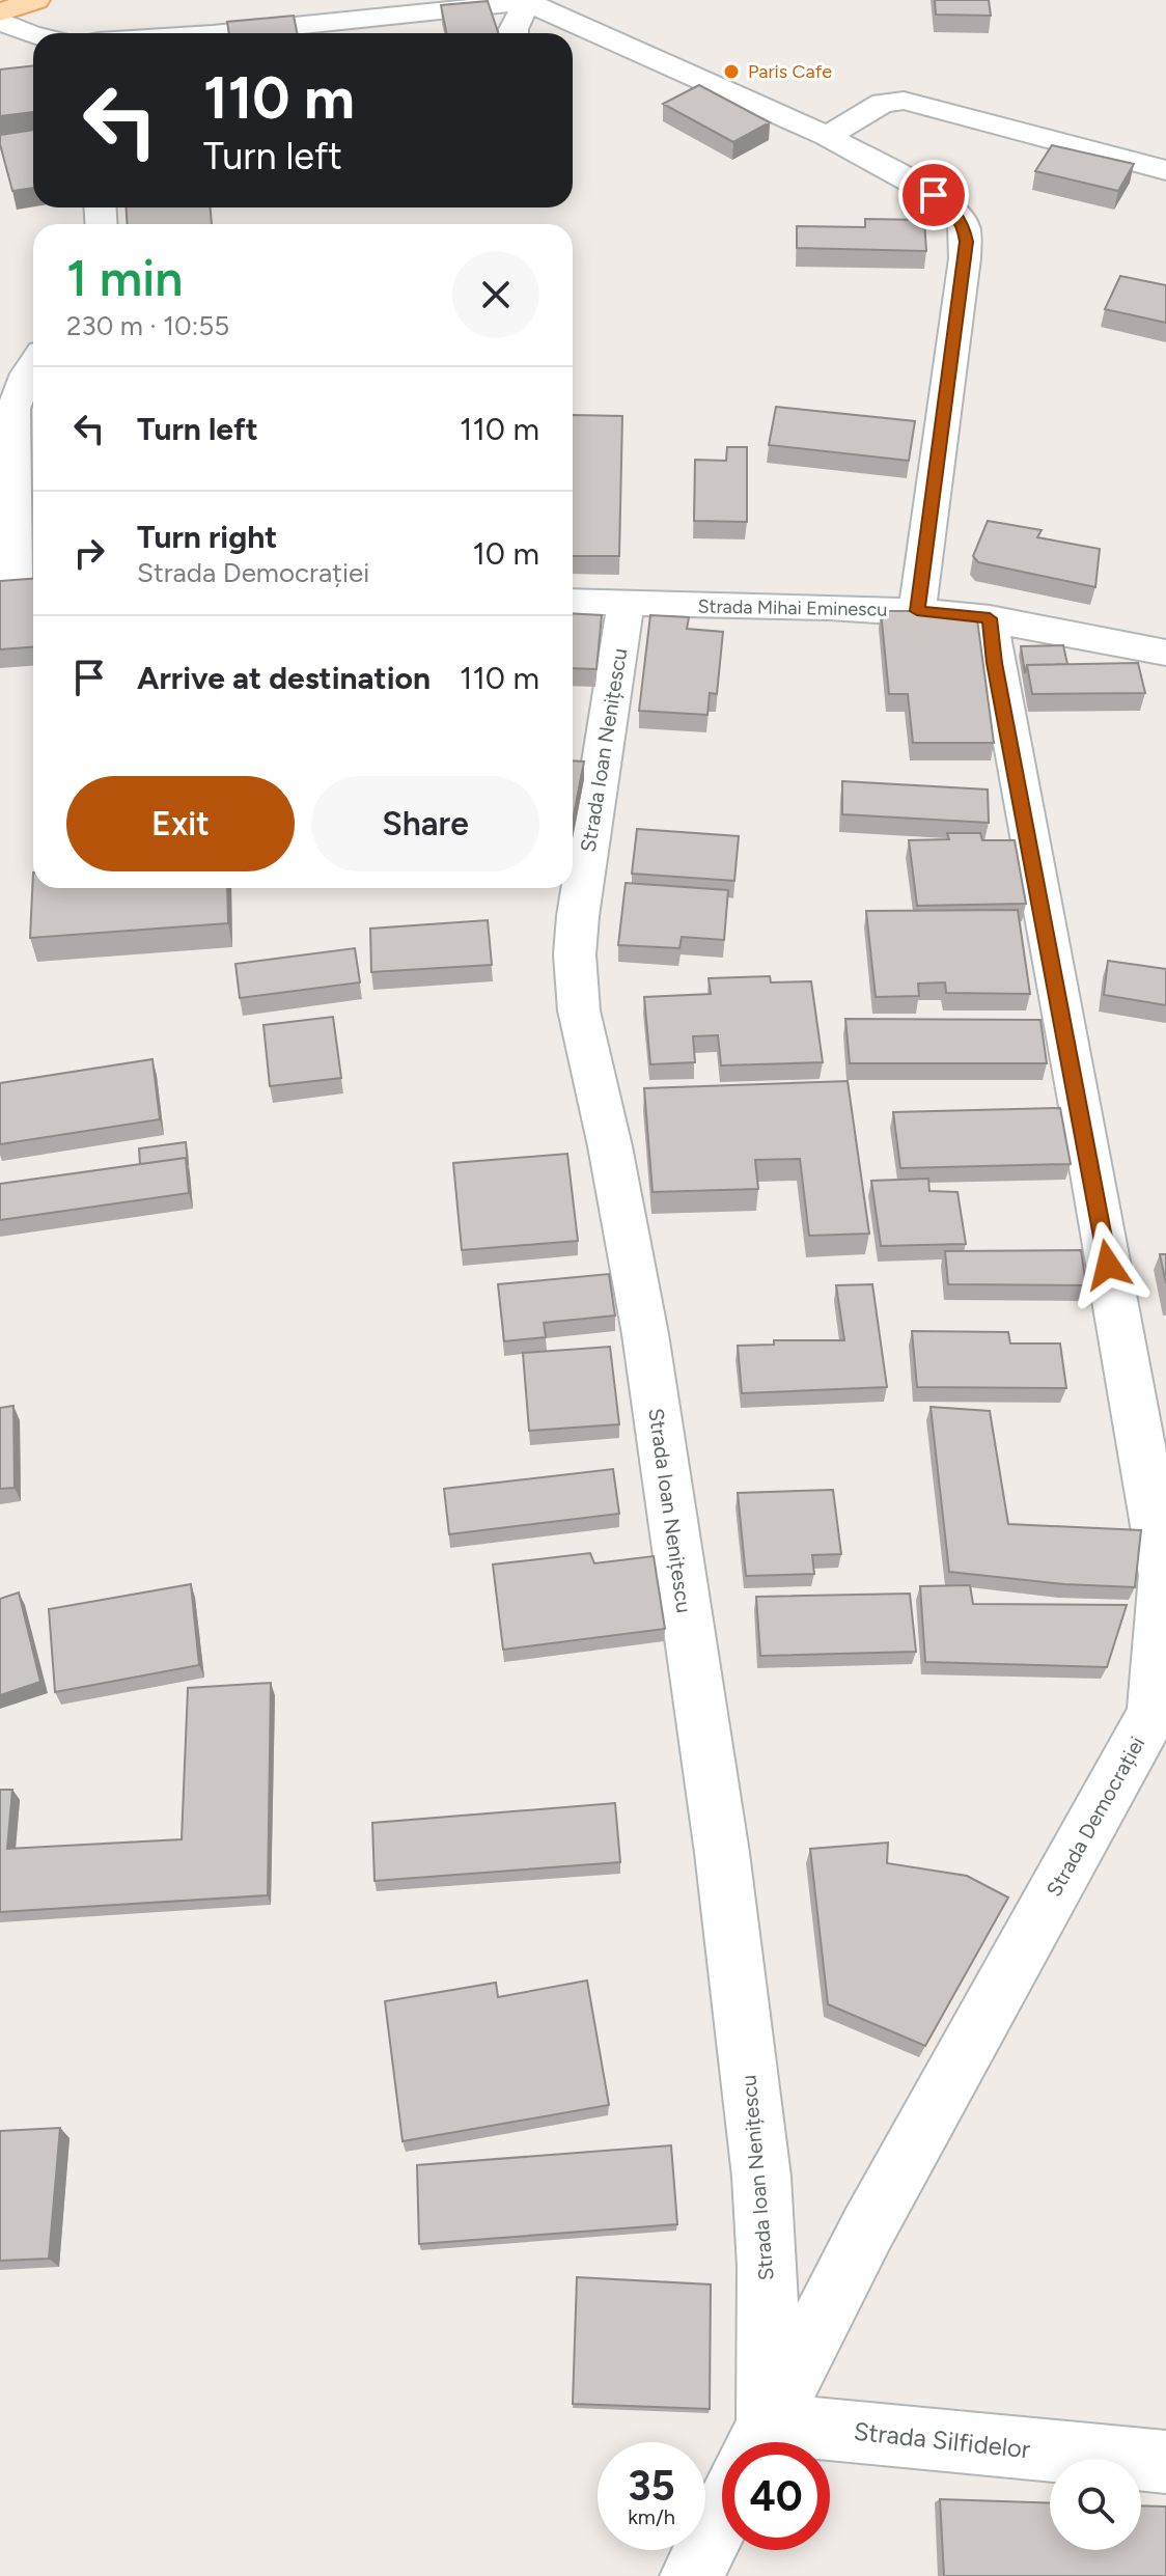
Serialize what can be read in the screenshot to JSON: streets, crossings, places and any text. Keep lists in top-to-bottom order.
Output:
{
  "streets": {
    "street": [
      "Strada Mihai Eminescu",
      "Strada Ioan Nenițescu",
      "Strada Democrației",
      "Strada Silfidelor"
    ]
  },
  "crossings": [
    ["Strada Mihai Eminescu", "Strada Ioan Nenițescu"],
    ["Strada Mihai Eminescu", "Strada Democrației"],
    ["Strada Ioan Nenițescu", "Strada Democrației"]
  ],
  "places": ["Paris Cafe"],
  "page": {
    "turn": ["110 m", "Turn left"],
    "heading": ["1 min", "230 m · 10:55"],
    "list": [
      {
        "name": "Turn left",
        "value": "110 m"
      },
      {
        "name": "Turn right",
        "note": "Strada Democrației",
        "value": "10 m"
      },
      {
        "name": "Arrive at destination",
        "value": "110 m"
      }
    ],
    "buttons": ["Exit", "Share"],
    "speed": "35 km/h",
    "limit": "40"
  }
}
